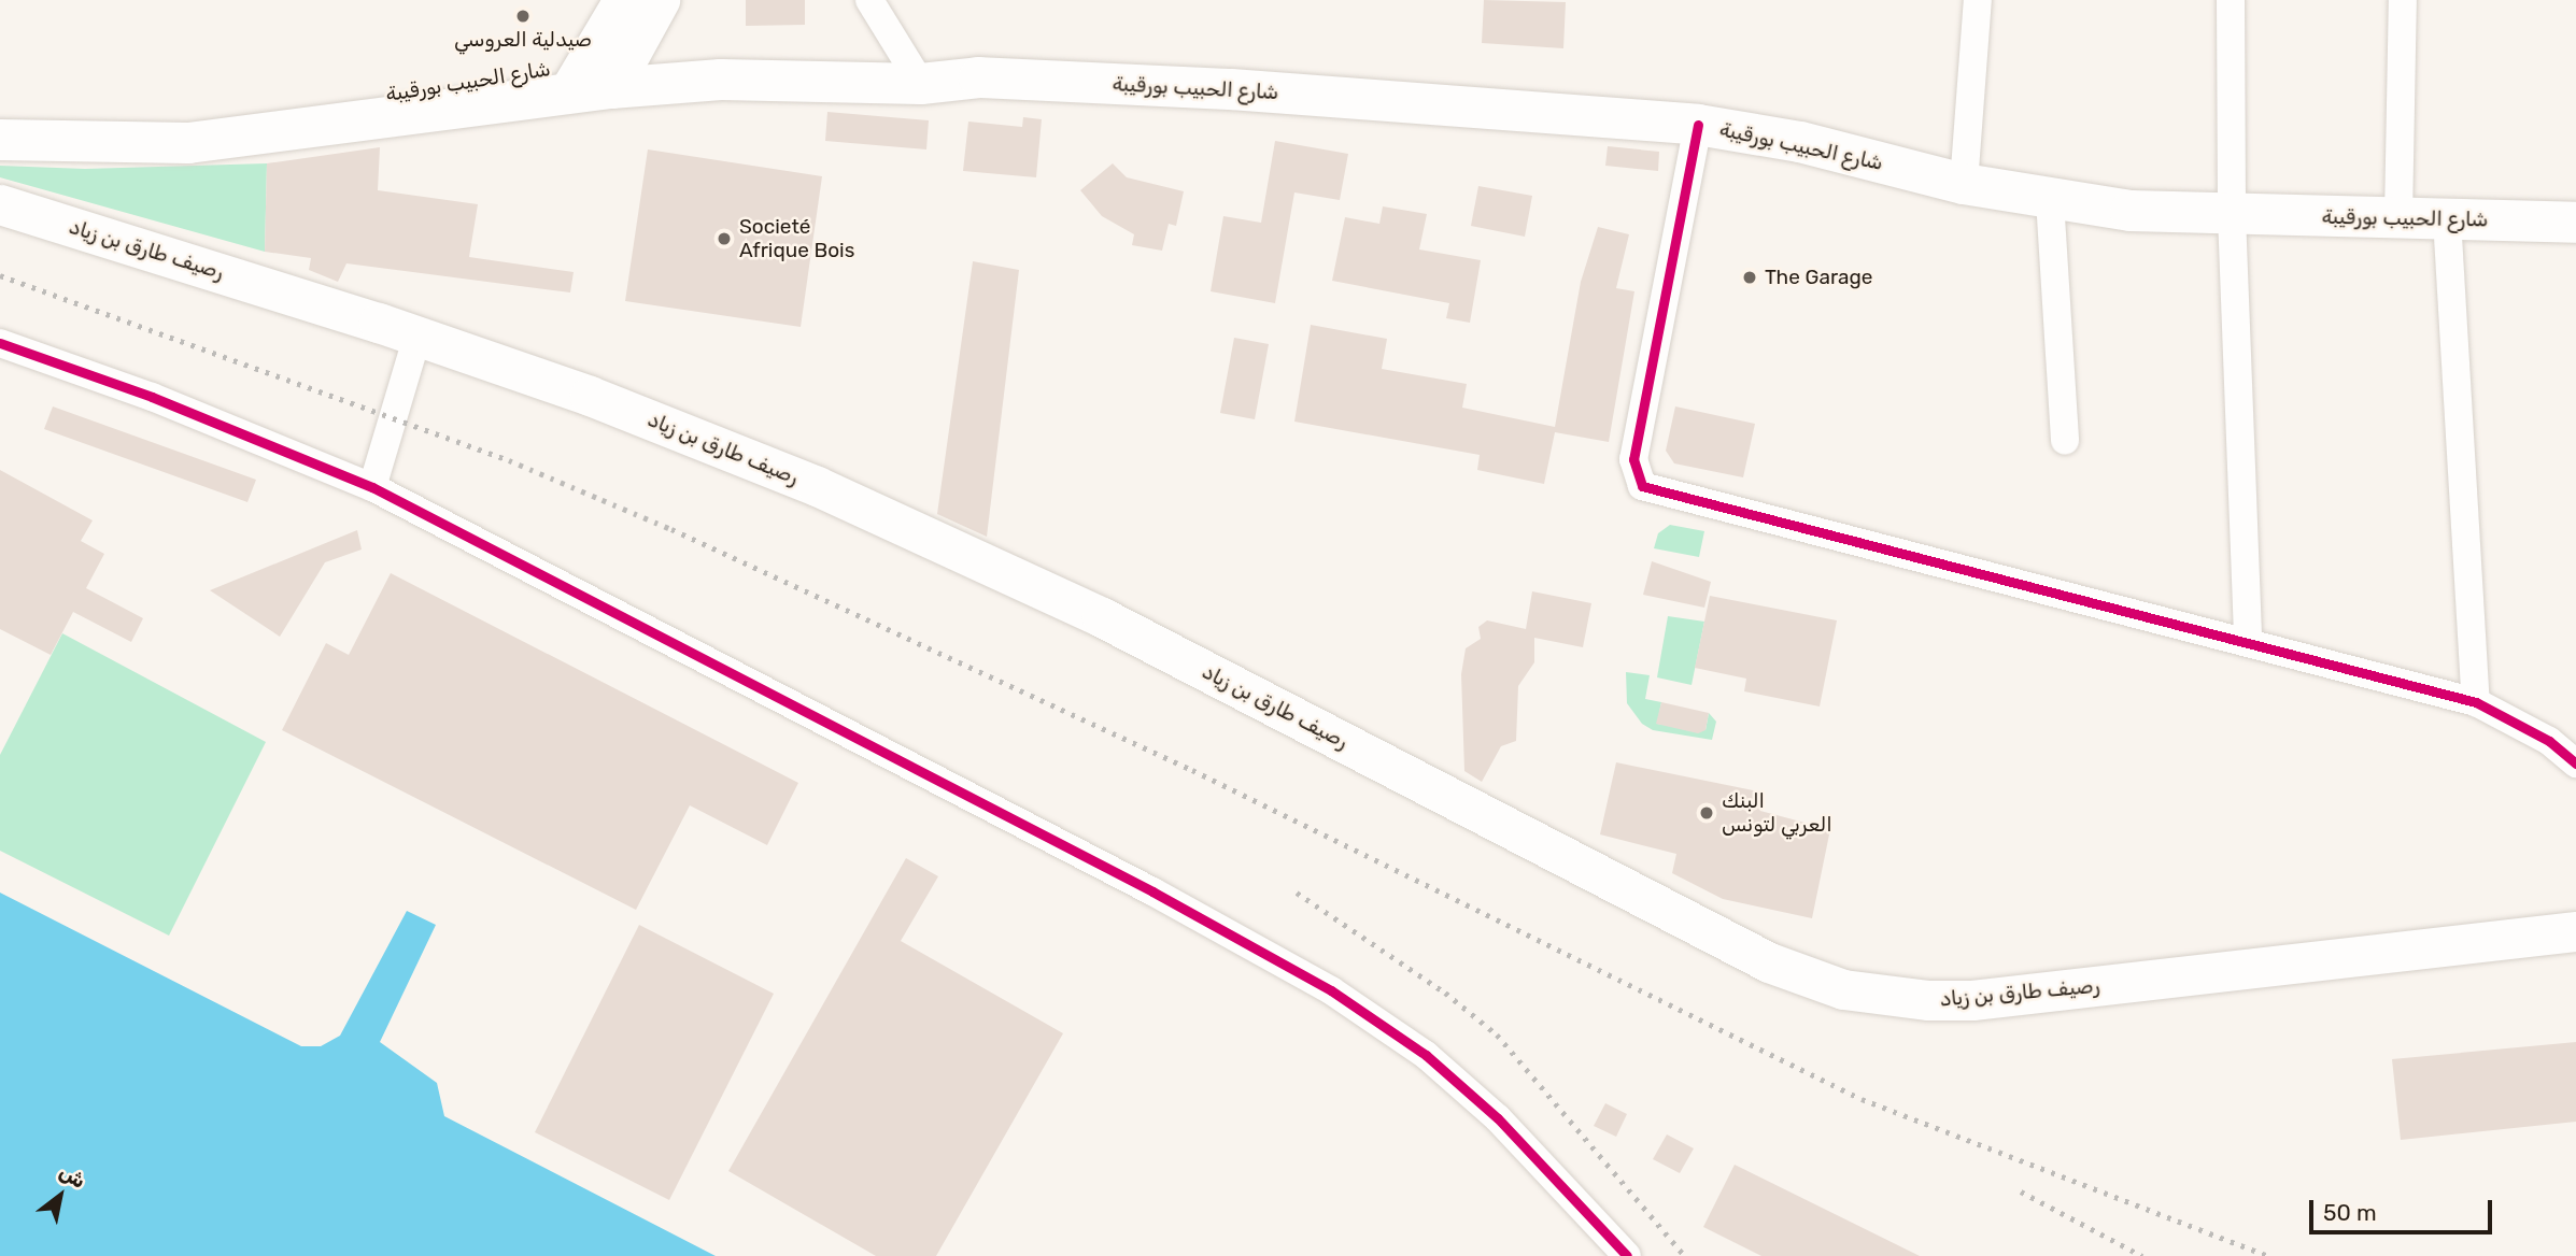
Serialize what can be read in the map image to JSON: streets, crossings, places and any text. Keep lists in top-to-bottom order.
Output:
{
  "streets": {
    "main road": ["شارع الحبيب بورقيبة", "رصيف طارق بن زياد"]
  },
  "places": [
    "صيدلية العروسي",
    "Societé Afrique Bois",
    "The Garage",
    "البنك العربي لتونس"
  ],
  "scale_bar": "50 m",
  "north": "top right"
}
